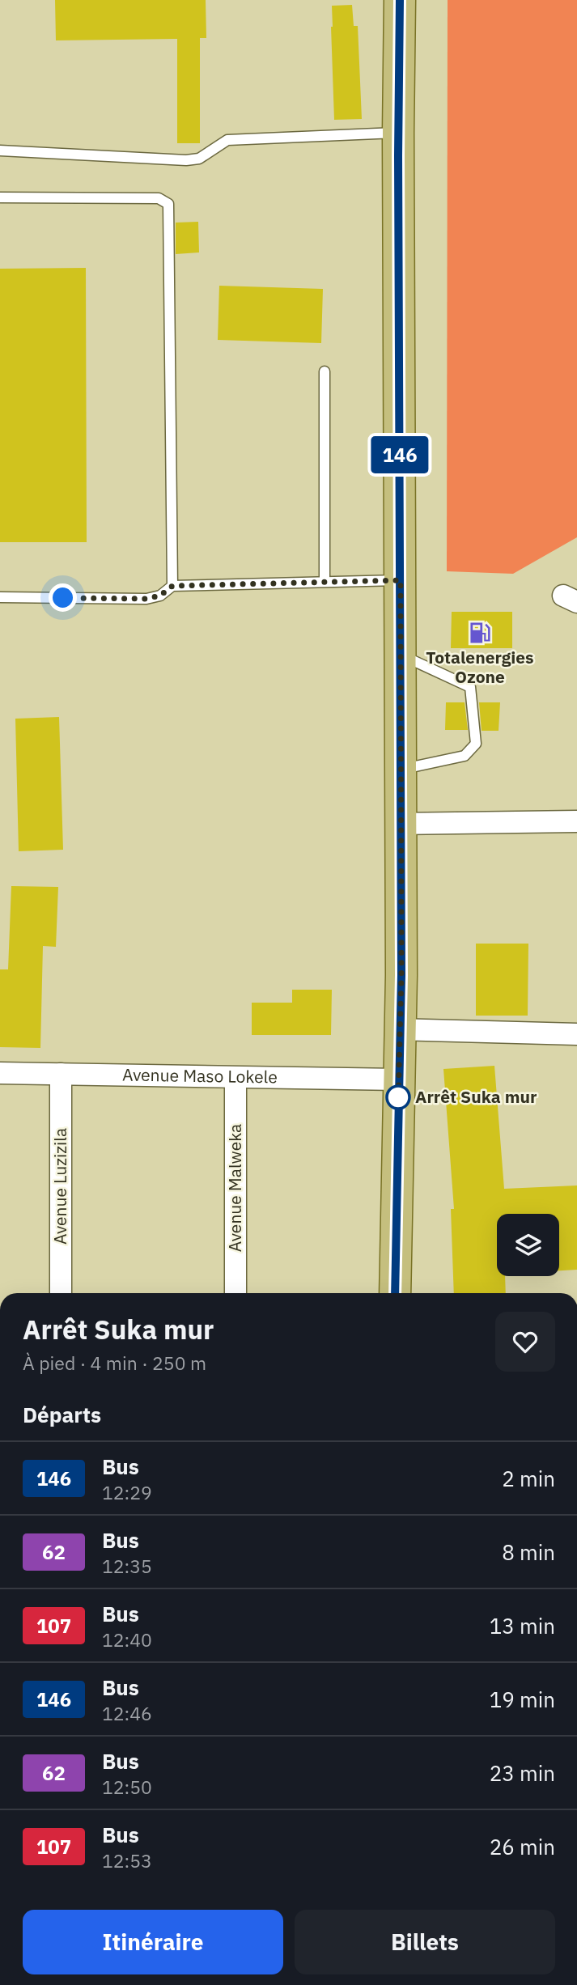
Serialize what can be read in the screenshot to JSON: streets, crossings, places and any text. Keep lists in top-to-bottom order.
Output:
{
  "streets": {
    "street": ["Avenue Maso Lokele", "Avenue Luzizila", "Avenue Malweka"]
  },
  "crossings": [
    ["Avenue Maso Lokele", "Avenue Luzizila"],
    ["Avenue Maso Lokele", "Avenue Malweka"]
  ],
  "places": {
    "fuel station": ["Totalenergies Ozone"],
    "other": ["Arrêt Suka mur"]
  },
  "lines": ["bus line 146"],
  "page": {
    "on_map": "146",
    "heading": [
      ["Arrêt Suka mur", "À pied · 4 min · 250 m"],
      "Départs"
    ],
    "list": [
      {
        "mark": "146",
        "name": "Bus",
        "note": "12:29",
        "value": "2 min"
      },
      {
        "mark": "62",
        "name": "Bus",
        "note": "12:35",
        "value": "8 min"
      },
      {
        "mark": "107",
        "name": "Bus",
        "note": "12:40",
        "value": "13 min"
      },
      {
        "mark": "146",
        "name": "Bus",
        "note": "12:46",
        "value": "19 min"
      },
      {
        "mark": "62",
        "name": "Bus",
        "note": "12:50",
        "value": "23 min"
      },
      {
        "mark": "107",
        "name": "Bus",
        "note": "12:53",
        "value": "26 min"
      }
    ],
    "buttons": ["Itinéraire", "Billets"]
  }
}
